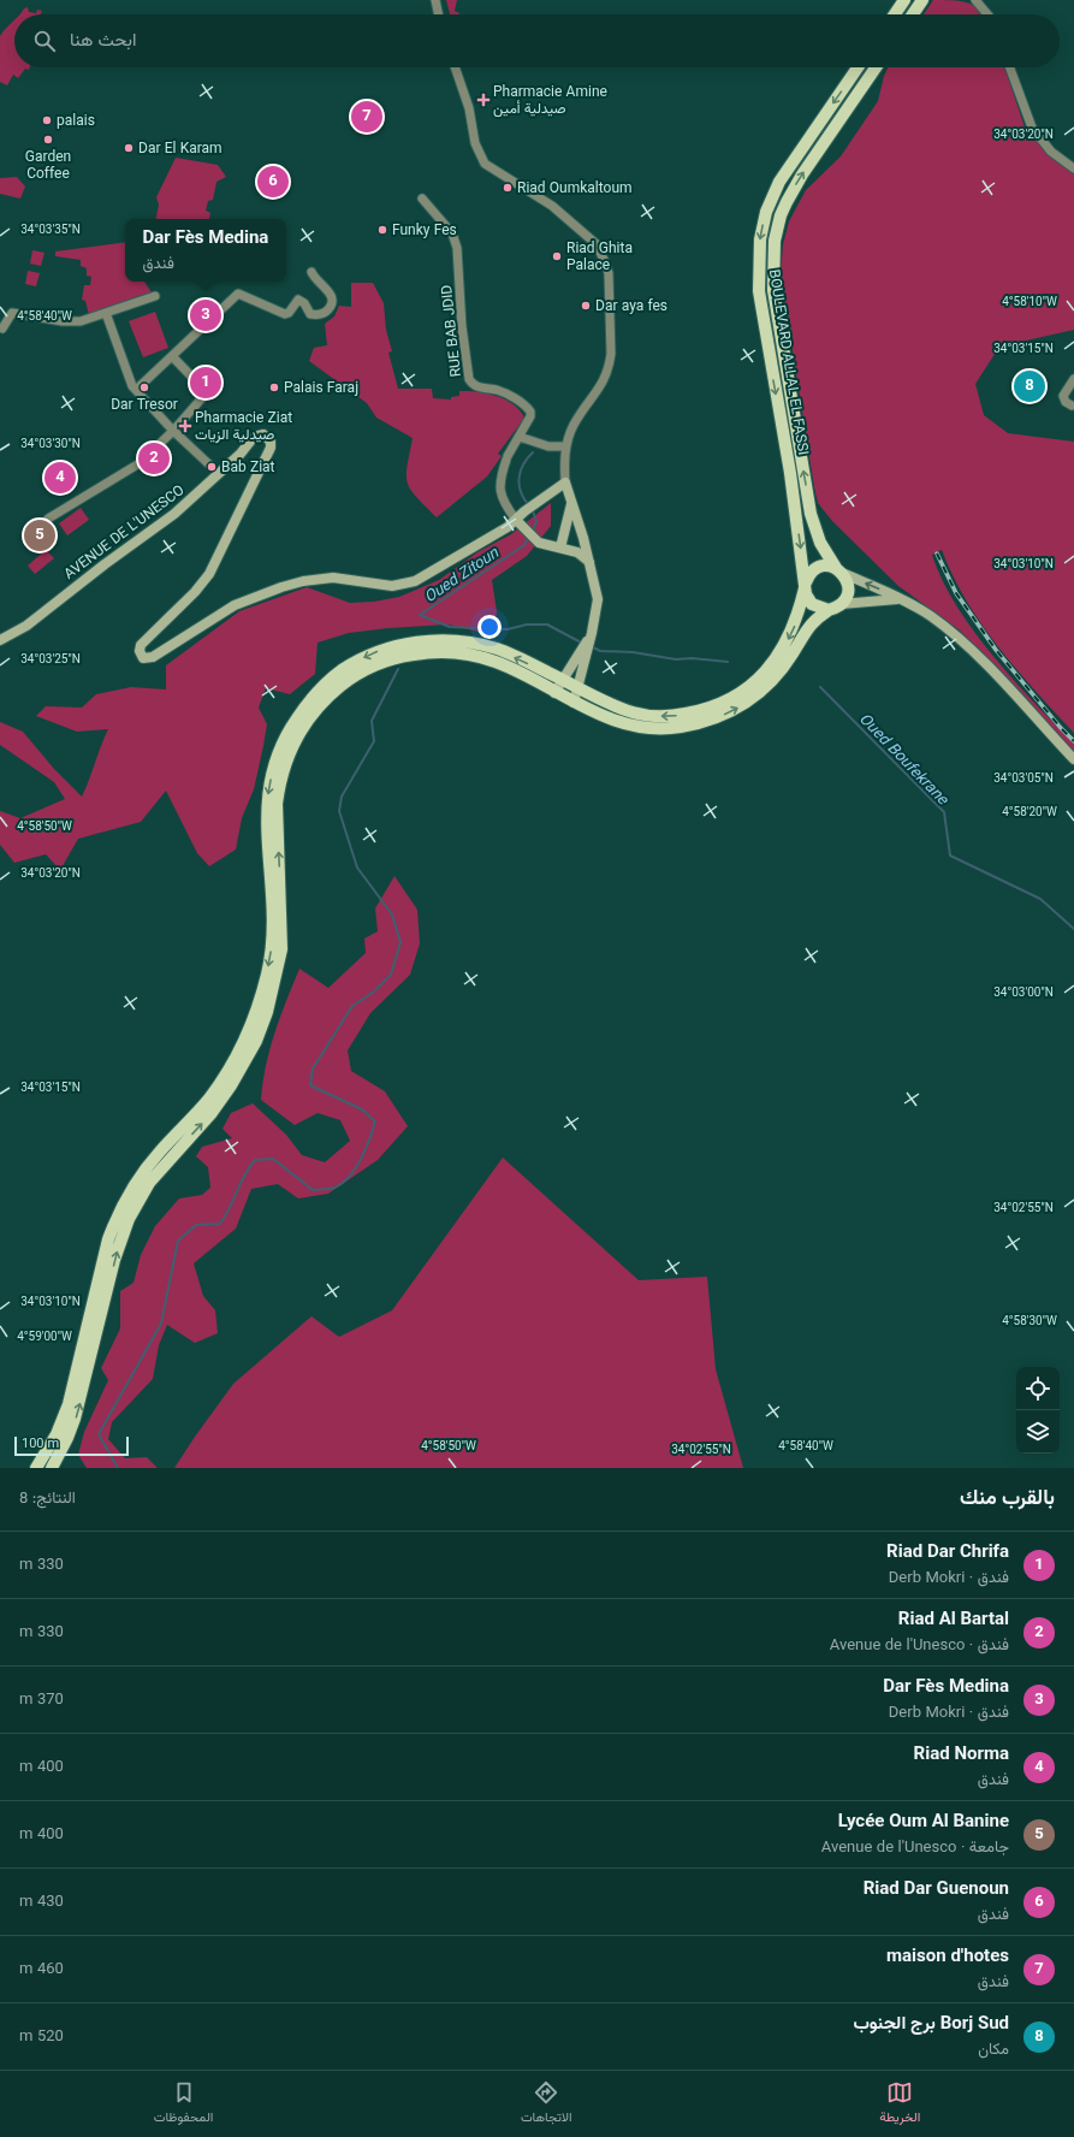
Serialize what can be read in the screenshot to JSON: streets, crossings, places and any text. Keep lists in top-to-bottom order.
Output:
{
  "streets": {
    "main road": ["RUE BAB JDID", "BOULEVARD ALLAL EL FASSI", "AVENUE DE L'UNESCO"]
  },
  "crossings": [
    ["RUE BAB JDID", "AVENUE DE L'UNESCO"]
  ],
  "water": ["Oued Zitoun", "Oued Boufekrane"],
  "places": {
    "health": ["Pharmacie Amine صيدلية أمين", "Pharmacie Ziat صيدلية الزيات"],
    "other": [
      "palais",
      "Garden Coffee",
      "Dar El Karam",
      "Riad Oumkaltoum",
      "Funky Fes",
      "Riad Ghita Palace",
      "Dar aya fes",
      "Dar Tresor",
      "Palais Faraj",
      "Bab Ziat"
    ]
  },
  "scale_bar": "100 m",
  "page": {
    "search": "ابحث هنا",
    "pins": [
      "7",
      "6",
      "3",
      "1",
      "8",
      "2",
      "4",
      "5"
    ],
    "popup": ["Dar Fès Medina", "فندق"],
    "scale": "100 m",
    "heading": ["بالقرب منك", "النتائج: 8"],
    "list": [
      {
        "mark": "1",
        "name": "Riad Dar Chrifa",
        "note": "فندق · Derb Mokri",
        "value": "330 m"
      },
      {
        "mark": "2",
        "name": "Riad Al Bartal",
        "note": "فندق · Avenue de l'Unesco",
        "value": "330 m"
      },
      {
        "mark": "3",
        "name": "Dar Fès Medina",
        "note": "فندق · Derb Mokri",
        "value": "370 m"
      },
      {
        "mark": "4",
        "name": "Riad Norma",
        "note": "فندق",
        "value": "400 m"
      },
      {
        "mark": "5",
        "name": "Lycée Oum Al Banine",
        "note": "جامعة · Avenue de l'Unesco",
        "value": "400 m"
      },
      {
        "mark": "6",
        "name": "Riad Dar Guenoun",
        "note": "فندق",
        "value": "430 m"
      },
      {
        "mark": "7",
        "name": "maison d'hotes",
        "note": "فندق",
        "value": "460 m"
      },
      {
        "mark": "8",
        "name": "Borj Sud برج الجنوب",
        "note": "مكان",
        "value": "520 m"
      }
    ],
    "nav": ["الخريطة", "الاتجاهات", "المحفوظات"]
  },
  "coordinates": [
    "34°03'20\"N",
    "34°03'35\"N",
    "4°58'10\"W",
    "4°58'40\"W",
    "34°03'15\"N",
    "34°03'30\"N",
    "34°03'10\"N",
    "34°03'25\"N",
    "34°03'05\"N",
    "4°58'20\"W",
    "4°58'50\"W",
    "34°03'00\"N",
    "34°02'55\"N",
    "4°58'30\"W",
    "4°59'00\"W"
  ]
}
